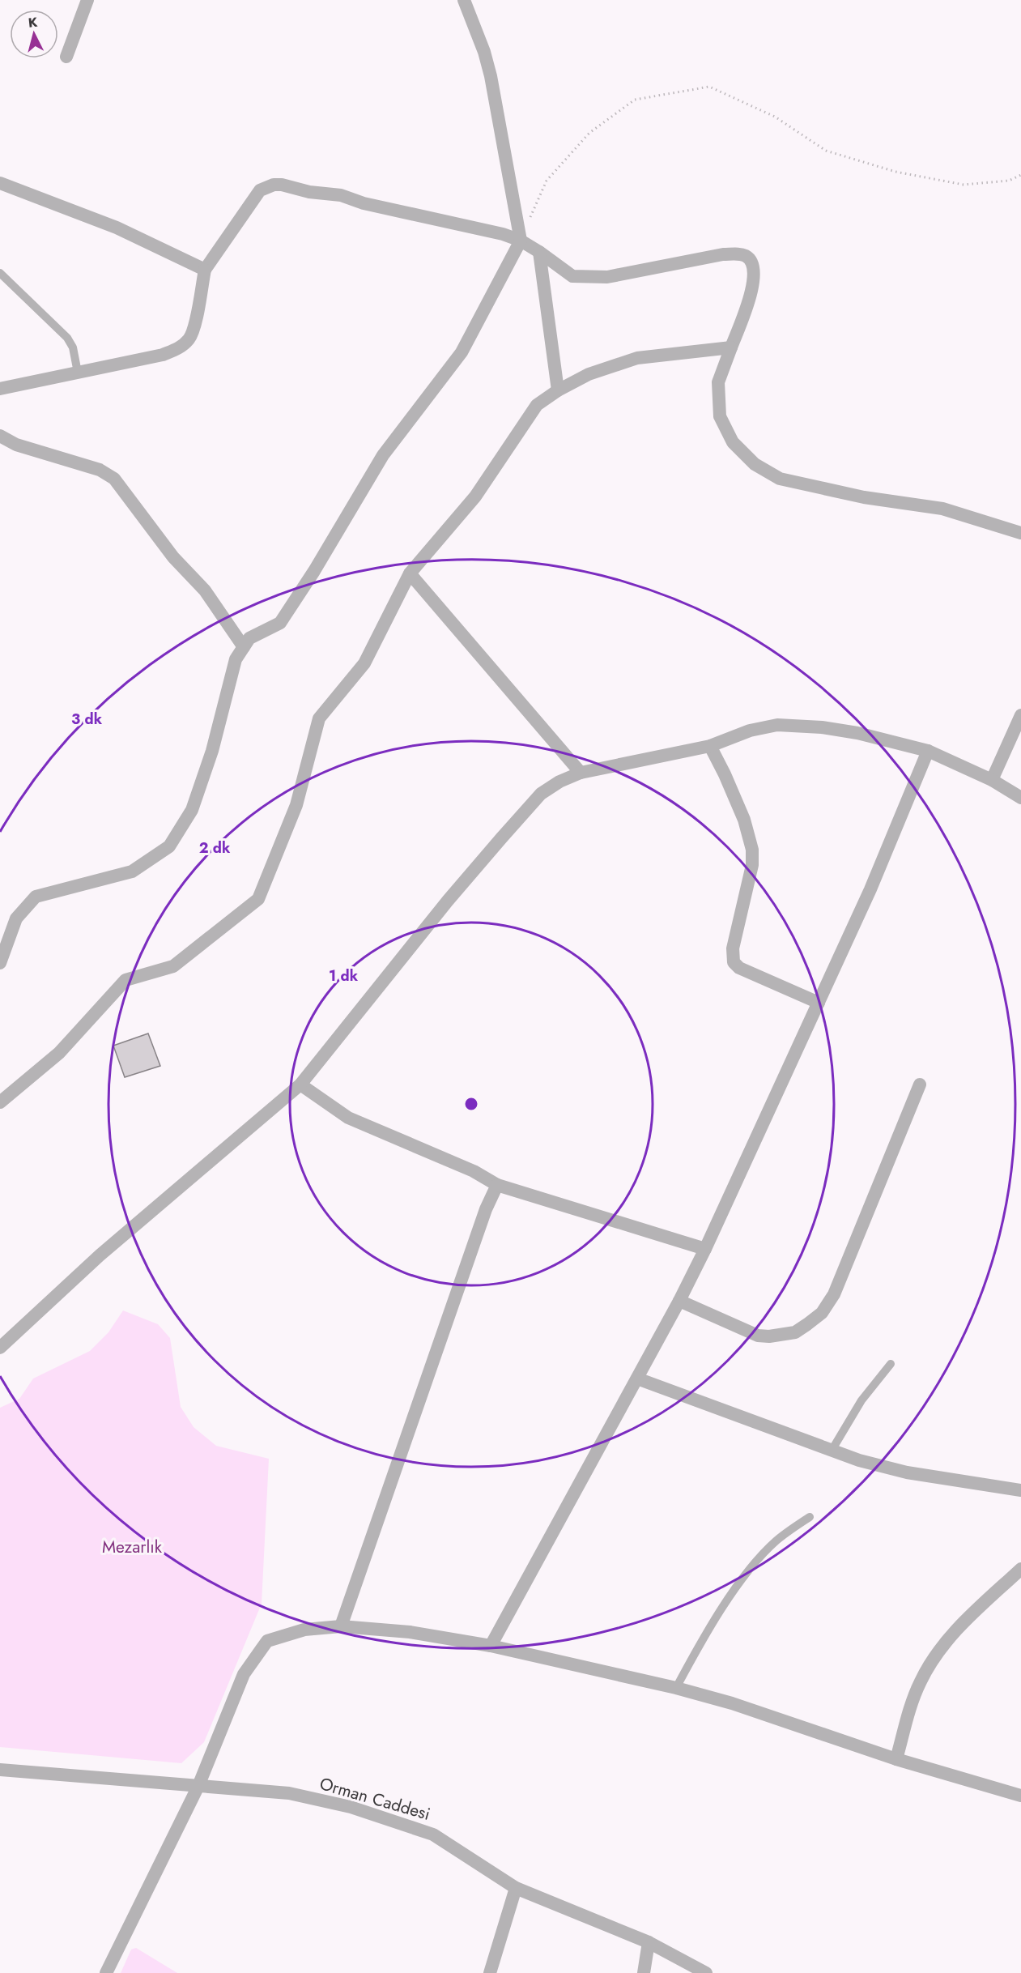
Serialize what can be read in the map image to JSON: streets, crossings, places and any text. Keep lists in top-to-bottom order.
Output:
{
  "streets": {
    "street": ["Orman Caddesi"]
  },
  "parks": ["Mezarlık"],
  "north": "top",
  "rings": ["3 dk", "2 dk", "1 dk"]
}
